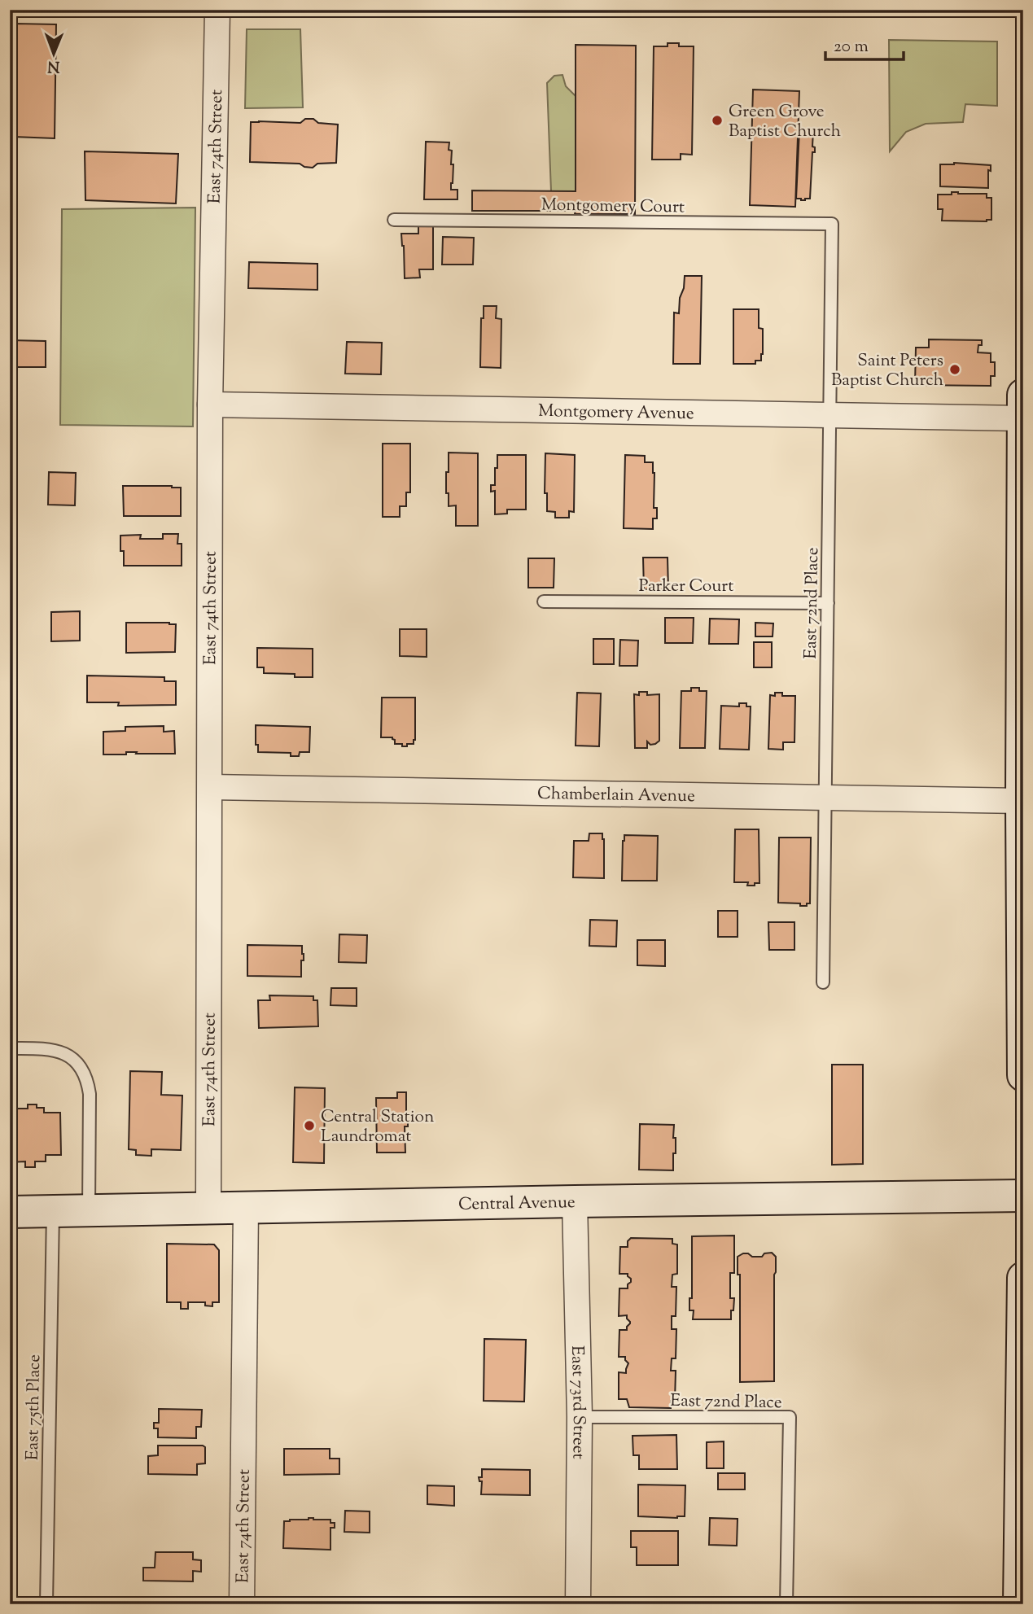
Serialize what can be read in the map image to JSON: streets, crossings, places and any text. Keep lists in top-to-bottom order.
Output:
{
  "streets": {
    "street": [
      "East 74th Street",
      "Montgomery Avenue",
      "Chamberlain Avenue",
      "Central Avenue",
      "East 73rd Street"
    ],
    "lane": [
      "Montgomery Court",
      "Parker Court",
      "East 72nd Place",
      "East 75th Place"
    ]
  },
  "crossings": [
    ["East 74th Street", "Montgomery Avenue"],
    ["East 74th Street", "Chamberlain Avenue"],
    ["East 74th Street", "Central Avenue"],
    ["Montgomery Court", "East 72nd Place"],
    ["Montgomery Avenue", "East 72nd Place"],
    ["Parker Court", "East 72nd Place"],
    ["East 72nd Place", "Chamberlain Avenue"],
    ["East 72nd Place", "East 73rd Street"],
    ["Central Avenue", "East 73rd Street"],
    ["Central Avenue", "East 75th Place"]
  ],
  "places": ["Green Grove Baptist Church", "Saint Peters Baptist Church", "Central Station Laundromat"],
  "scale_bar": "20 m",
  "north": "bottom"
}
